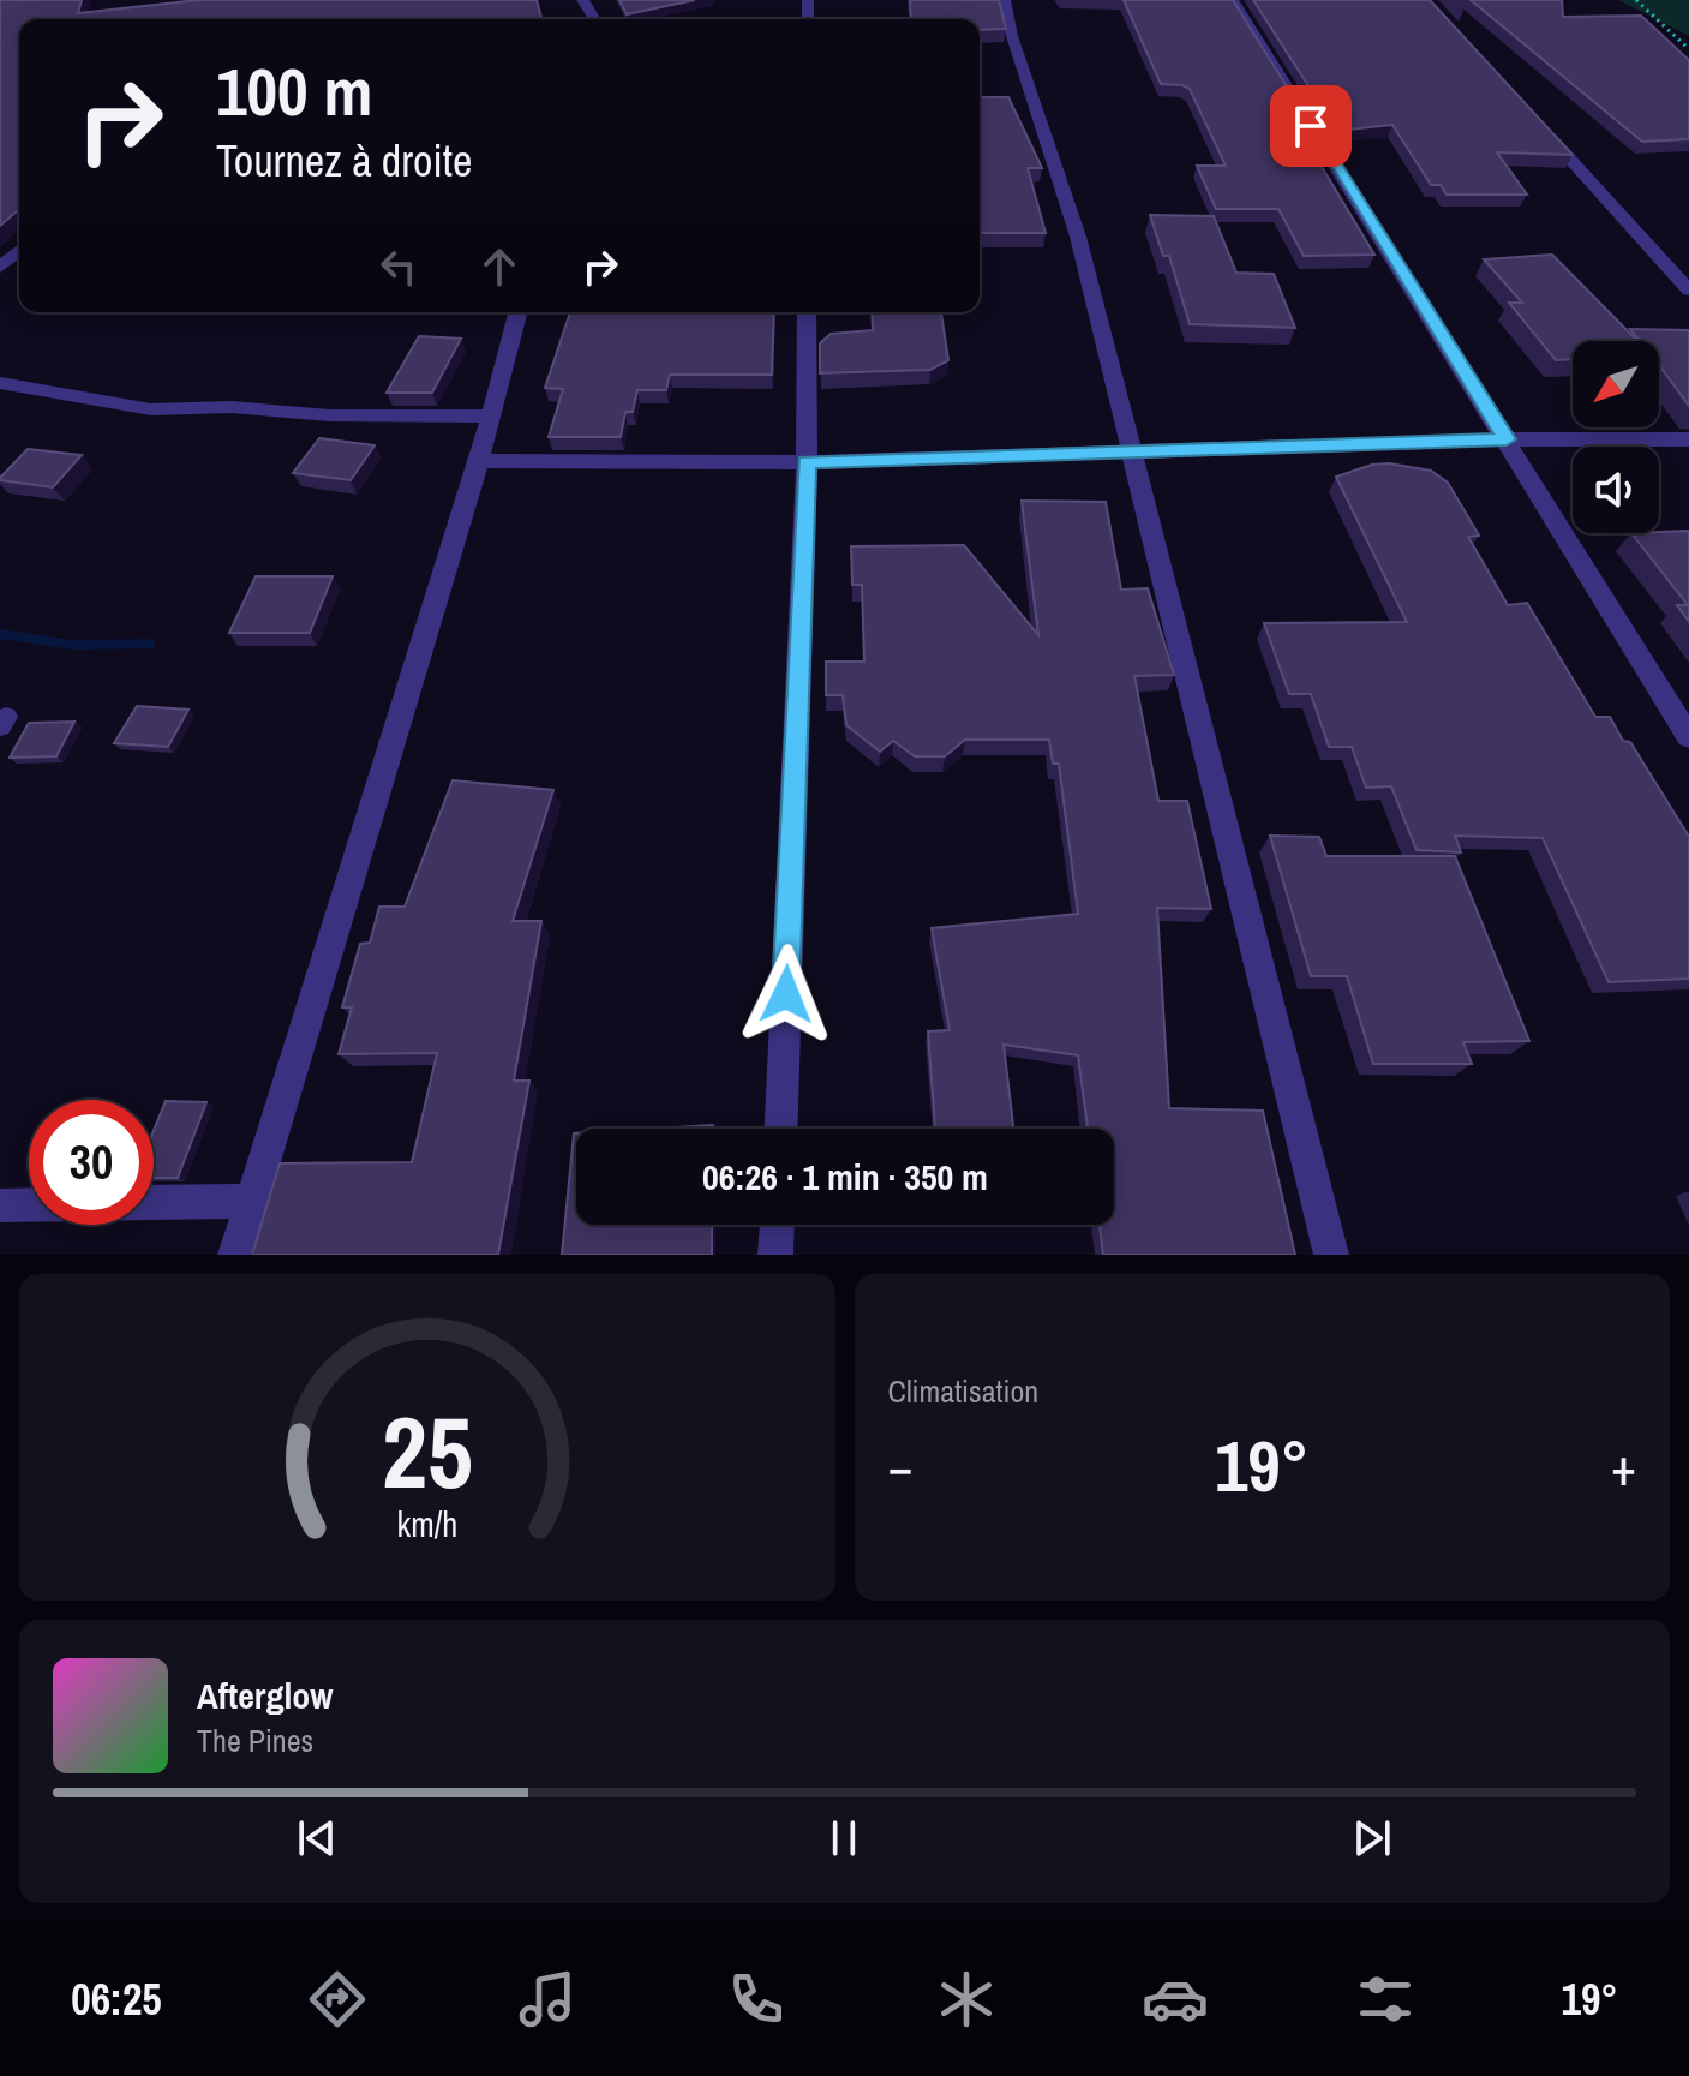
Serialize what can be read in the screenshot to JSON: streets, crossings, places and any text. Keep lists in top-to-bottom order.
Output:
{
  "north": "bottom left",
  "page": {
    "turn": ["100 m", "Tournez à droite"],
    "limit": "30",
    "trip": "06:26 · 1 min · 350 m",
    "tile": "Climatisation",
    "heat": ["−", "19°", "+"],
    "song": ["Afterglow", "The Pines"],
    "tabs": ["06:25", "19°"],
    "gauge": ["25", "km/h"]
  }
}
